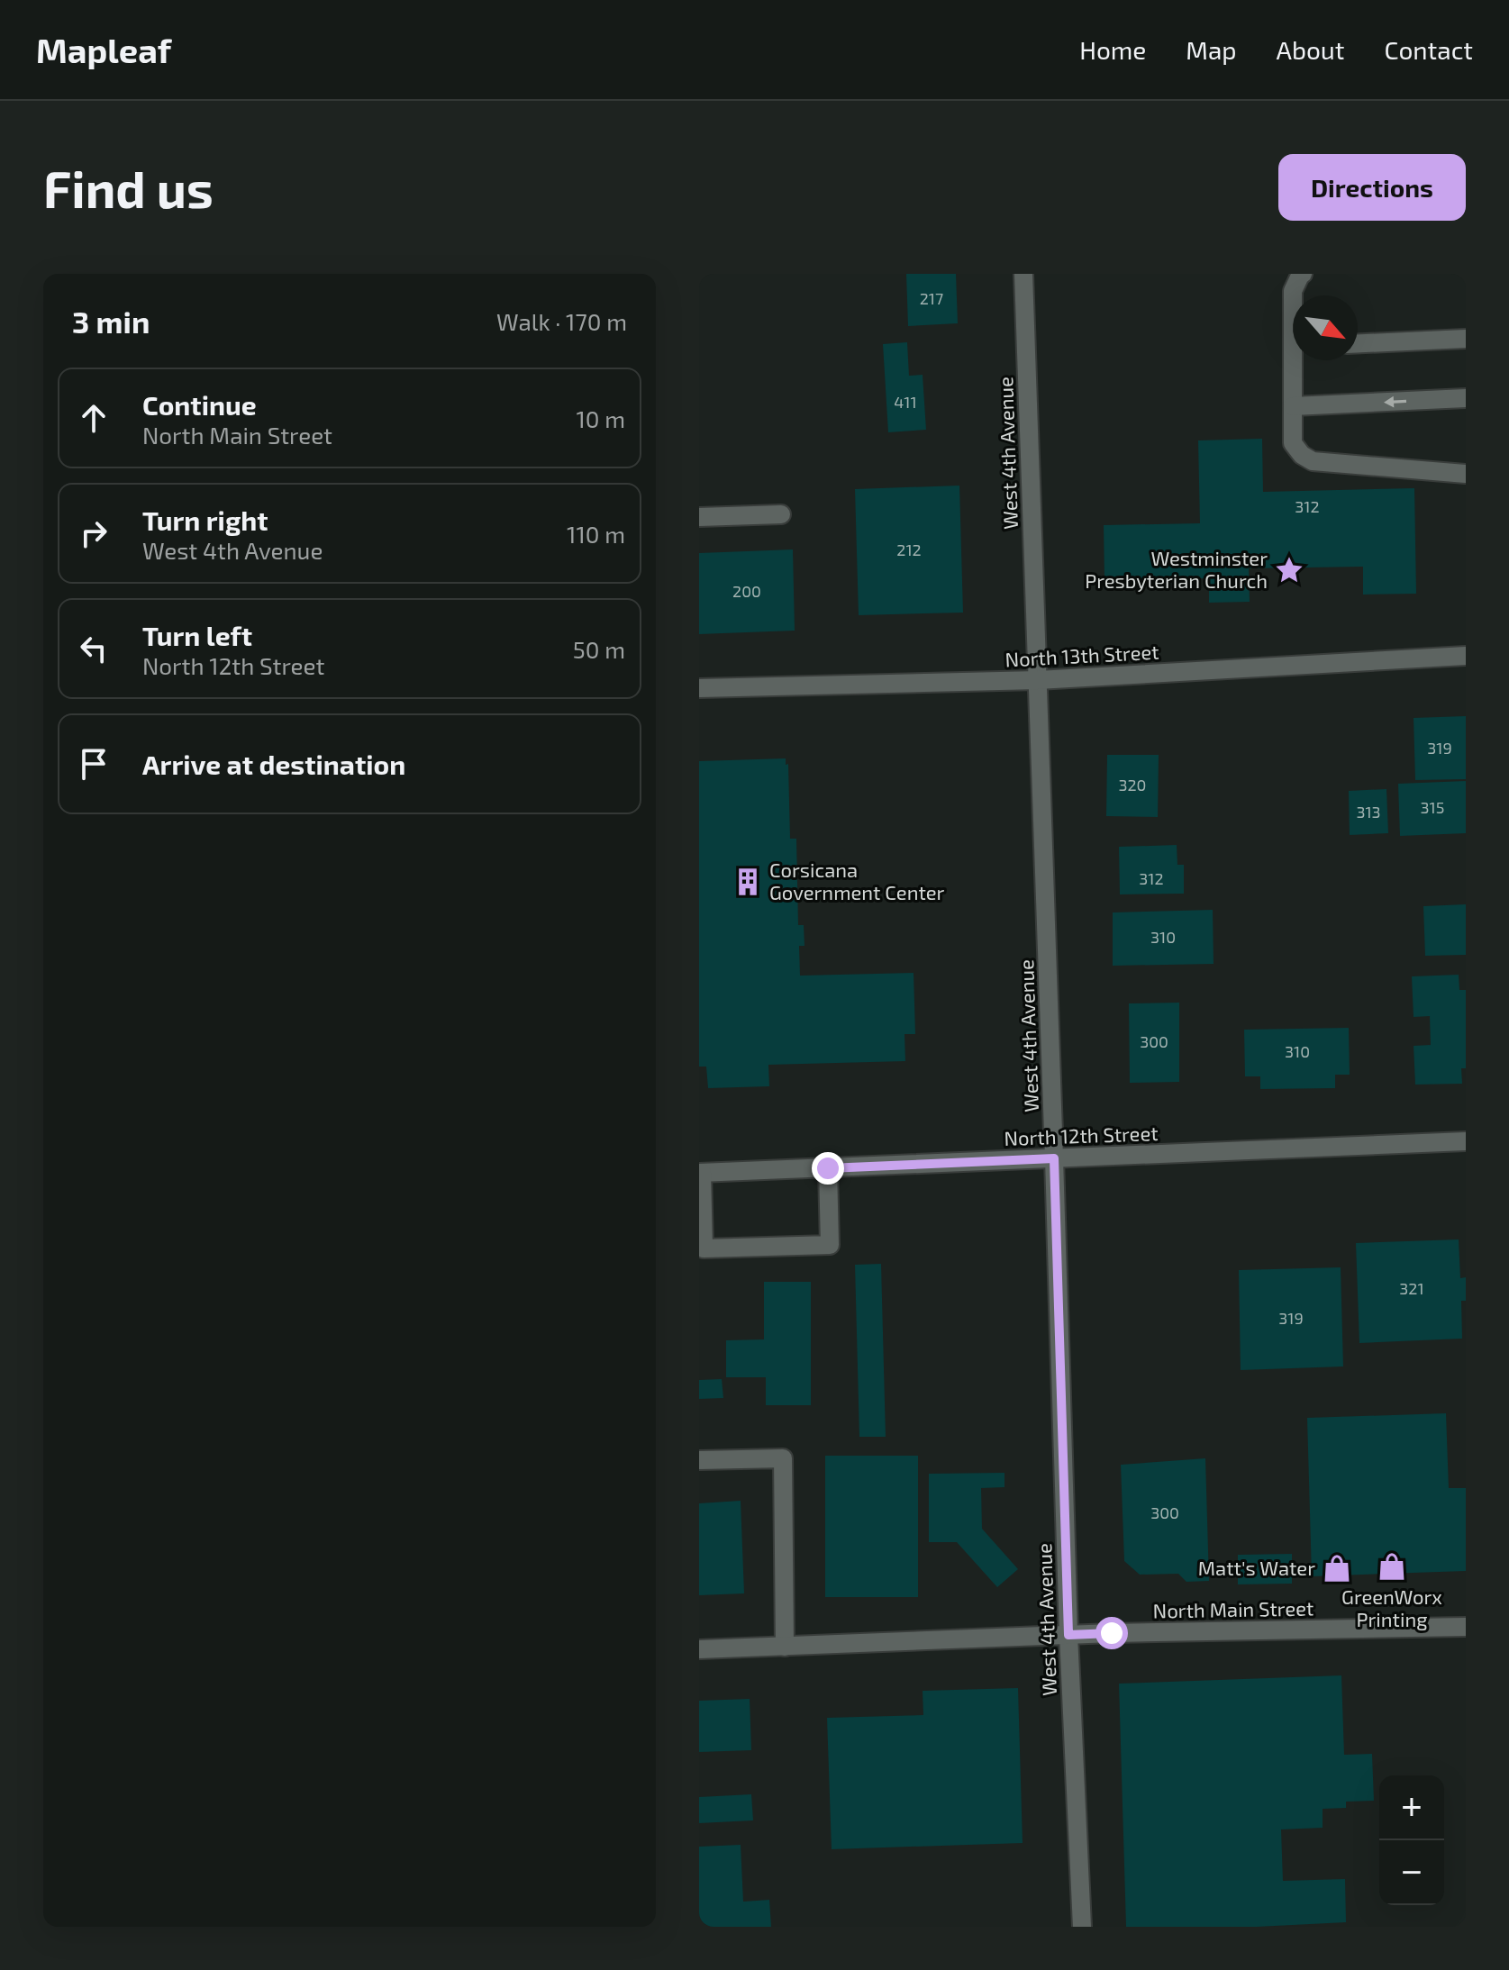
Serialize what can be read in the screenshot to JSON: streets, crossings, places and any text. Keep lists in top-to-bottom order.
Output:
{
  "streets": {
    "street": [
      "West 4th Avenue",
      "North 13th Street",
      "North 12th Street",
      "North Main Street"
    ]
  },
  "crossings": [
    ["West 4th Avenue", "North 13th Street"],
    ["West 4th Avenue", "North 12th Street"],
    ["West 4th Avenue", "North Main Street"]
  ],
  "places": {
    "place": ["Westminster Presbyterian Church"],
    "building": ["Corsicana Government Center"],
    "shop": ["GreenWorx Printing", "Matt's Water"]
  },
  "house_numbers": [
    "217",
    "411",
    "312",
    "212",
    "200",
    "319",
    "320",
    "315",
    "313",
    "312",
    "310",
    "300",
    "310",
    "321",
    "319",
    "300"
  ],
  "north": "bottom right",
  "page": {
    "header": "Mapleaf",
    "nav": [
      "Home",
      "Map",
      "About",
      "Contact"
    ],
    "buttons": "Directions",
    "title": "Find us",
    "heading": ["3 min", "Walk · 170 m"],
    "list": [
      ["Continue", "North Main Street", "10 m"],
      ["Turn right", "West 4th Avenue", "110 m"],
      ["Turn left", "North 12th Street", "50 m"],
      "Arrive at destination"
    ],
    "map_buttons": ["+", "−"]
  }
}
